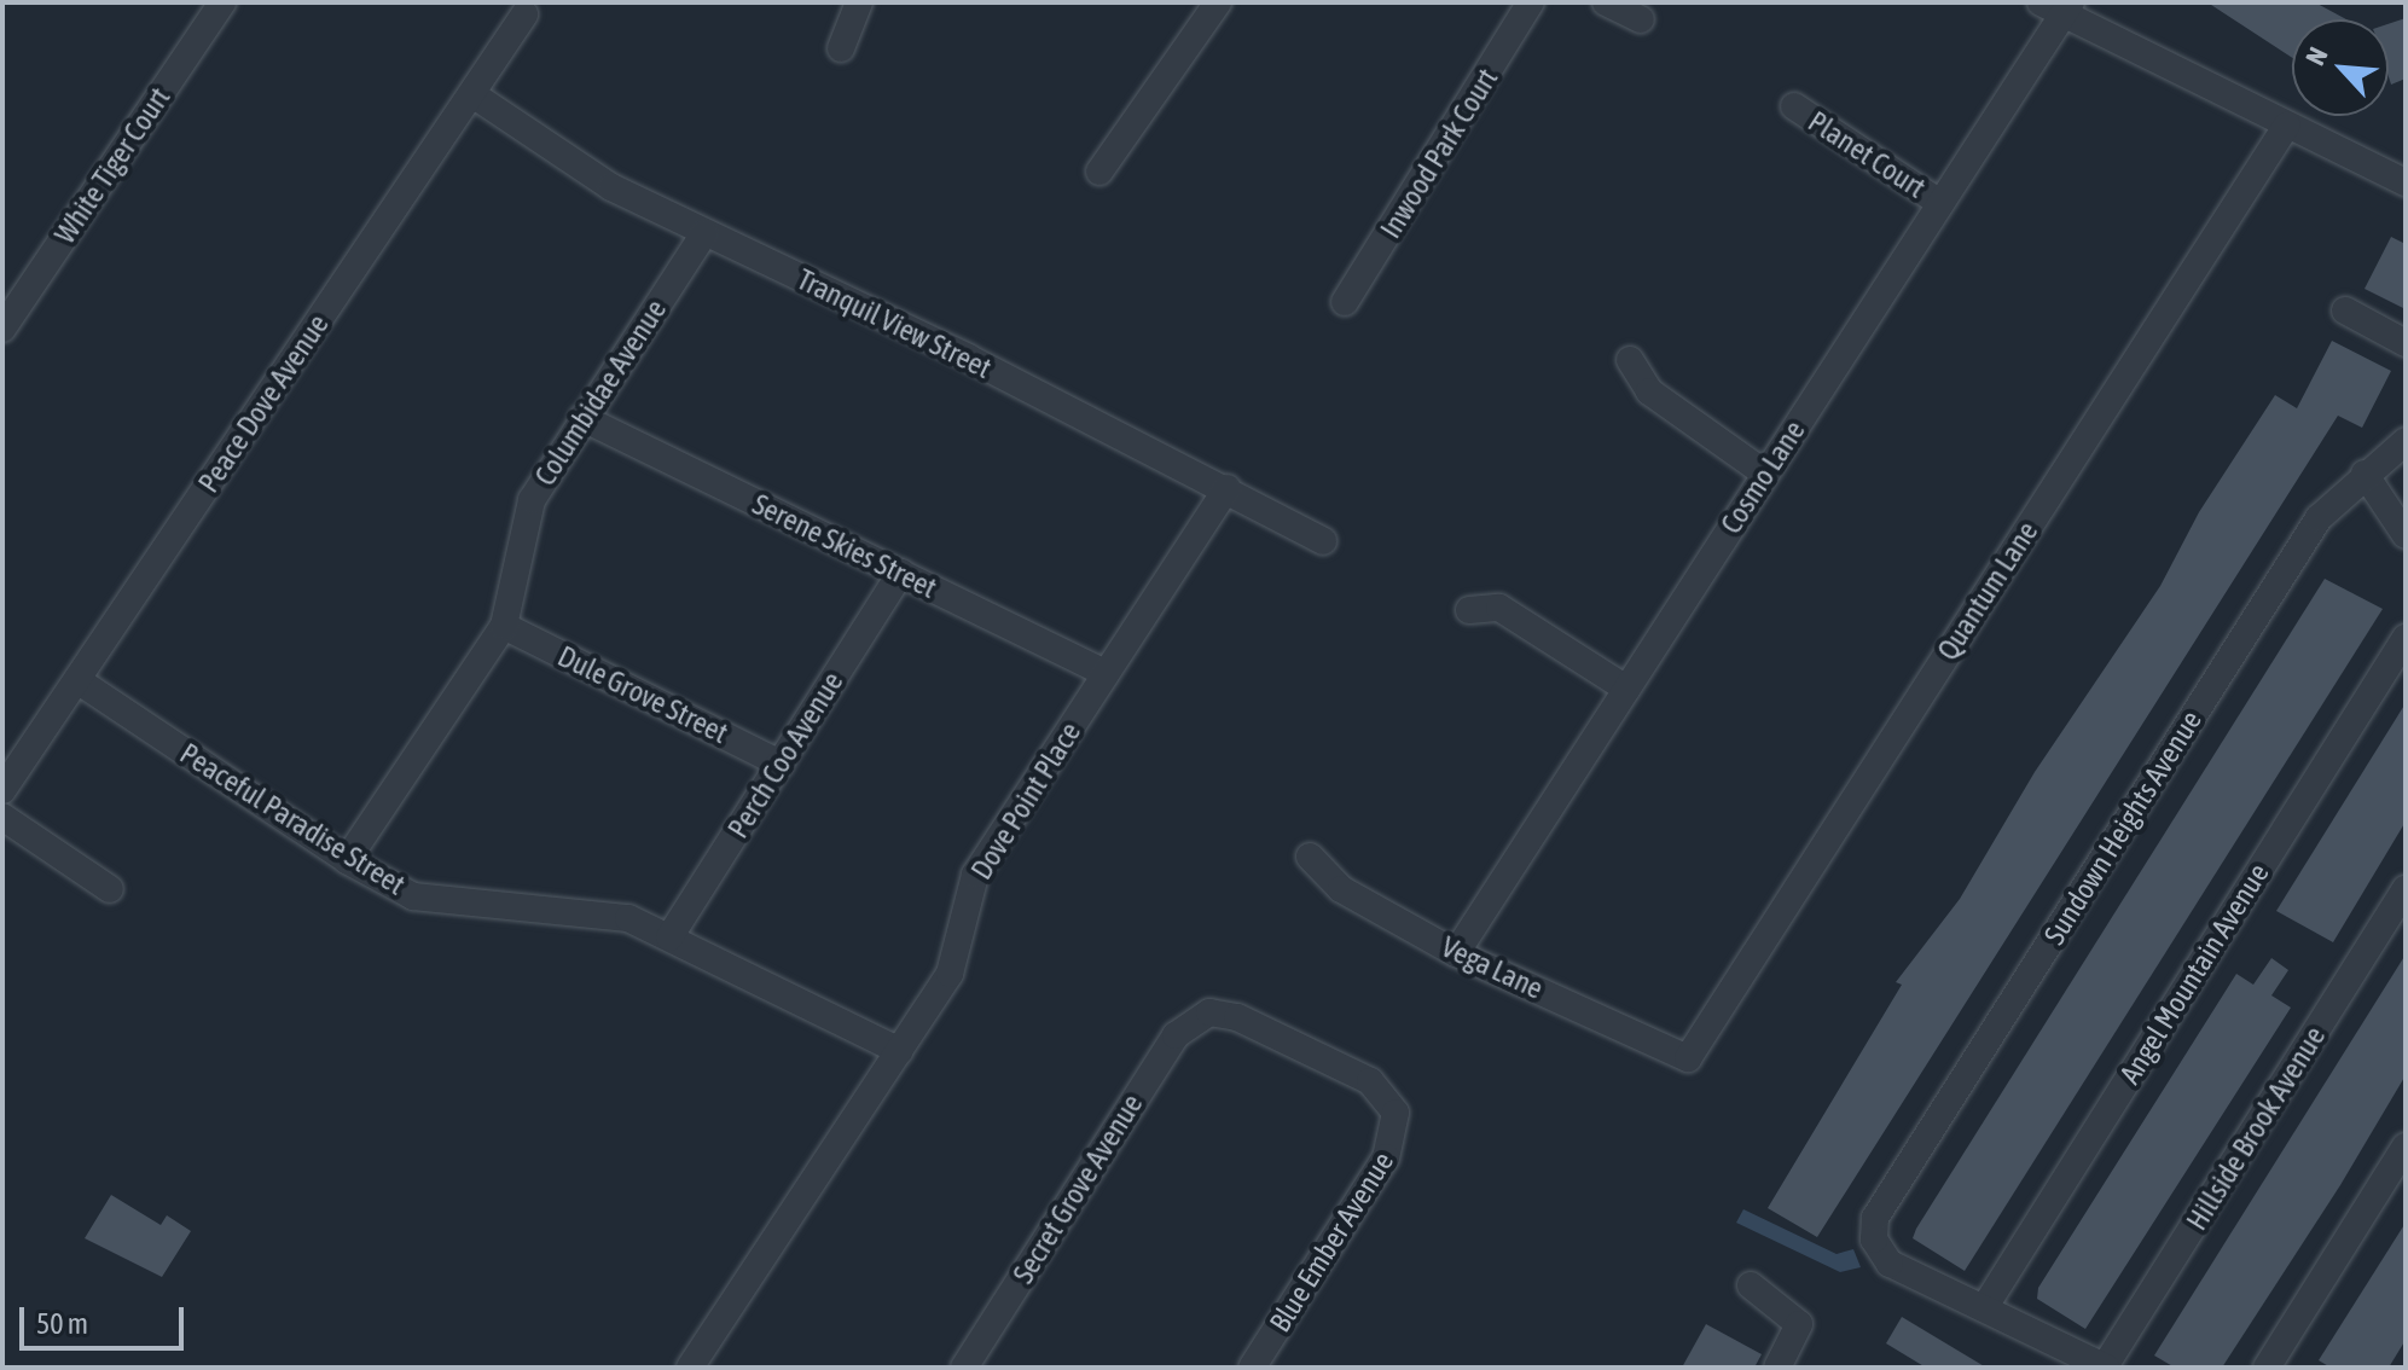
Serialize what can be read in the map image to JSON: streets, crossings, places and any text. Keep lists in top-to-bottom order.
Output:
{
  "streets": {
    "street": [
      "Inwood Park Court",
      "Planet Court",
      "White Tiger Court",
      "Tranquil View Street",
      "Columbidae Avenue",
      "Peace Dove Avenue",
      "Cosmo Lane",
      "Serene Skies Street",
      "Quantum Lane",
      "Dule Grove Street",
      "Perch Coo Avenue",
      "Dove Point Place",
      "Peaceful Paradise Street",
      "Sundown Heights Avenue",
      "Vega Lane",
      "Angel Mountain Avenue",
      "Hillside Brook Avenue",
      "Secret Grove Avenue",
      "Blue Ember Avenue"
    ]
  },
  "crossings": [
    ["Planet Court", "Cosmo Lane"],
    ["Tranquil View Street", "Columbidae Avenue"],
    ["Tranquil View Street", "Peace Dove Avenue"],
    ["Tranquil View Street", "Dove Point Place"],
    ["Columbidae Avenue", "Serene Skies Street"],
    ["Columbidae Avenue", "Dule Grove Street"],
    ["Columbidae Avenue", "Peaceful Paradise Street"],
    ["Peace Dove Avenue", "Peaceful Paradise Street"],
    ["Cosmo Lane", "Vega Lane"],
    ["Serene Skies Street", "Perch Coo Avenue"],
    ["Serene Skies Street", "Dove Point Place"],
    ["Quantum Lane", "Vega Lane"],
    ["Dule Grove Street", "Perch Coo Avenue"],
    ["Perch Coo Avenue", "Peaceful Paradise Street"],
    ["Dove Point Place", "Peaceful Paradise Street"],
    ["Sundown Heights Avenue", "Angel Mountain Avenue"],
    ["Secret Grove Avenue", "Blue Ember Avenue"]
  ],
  "scale_bar": "50 m",
  "north": "top left"
}
